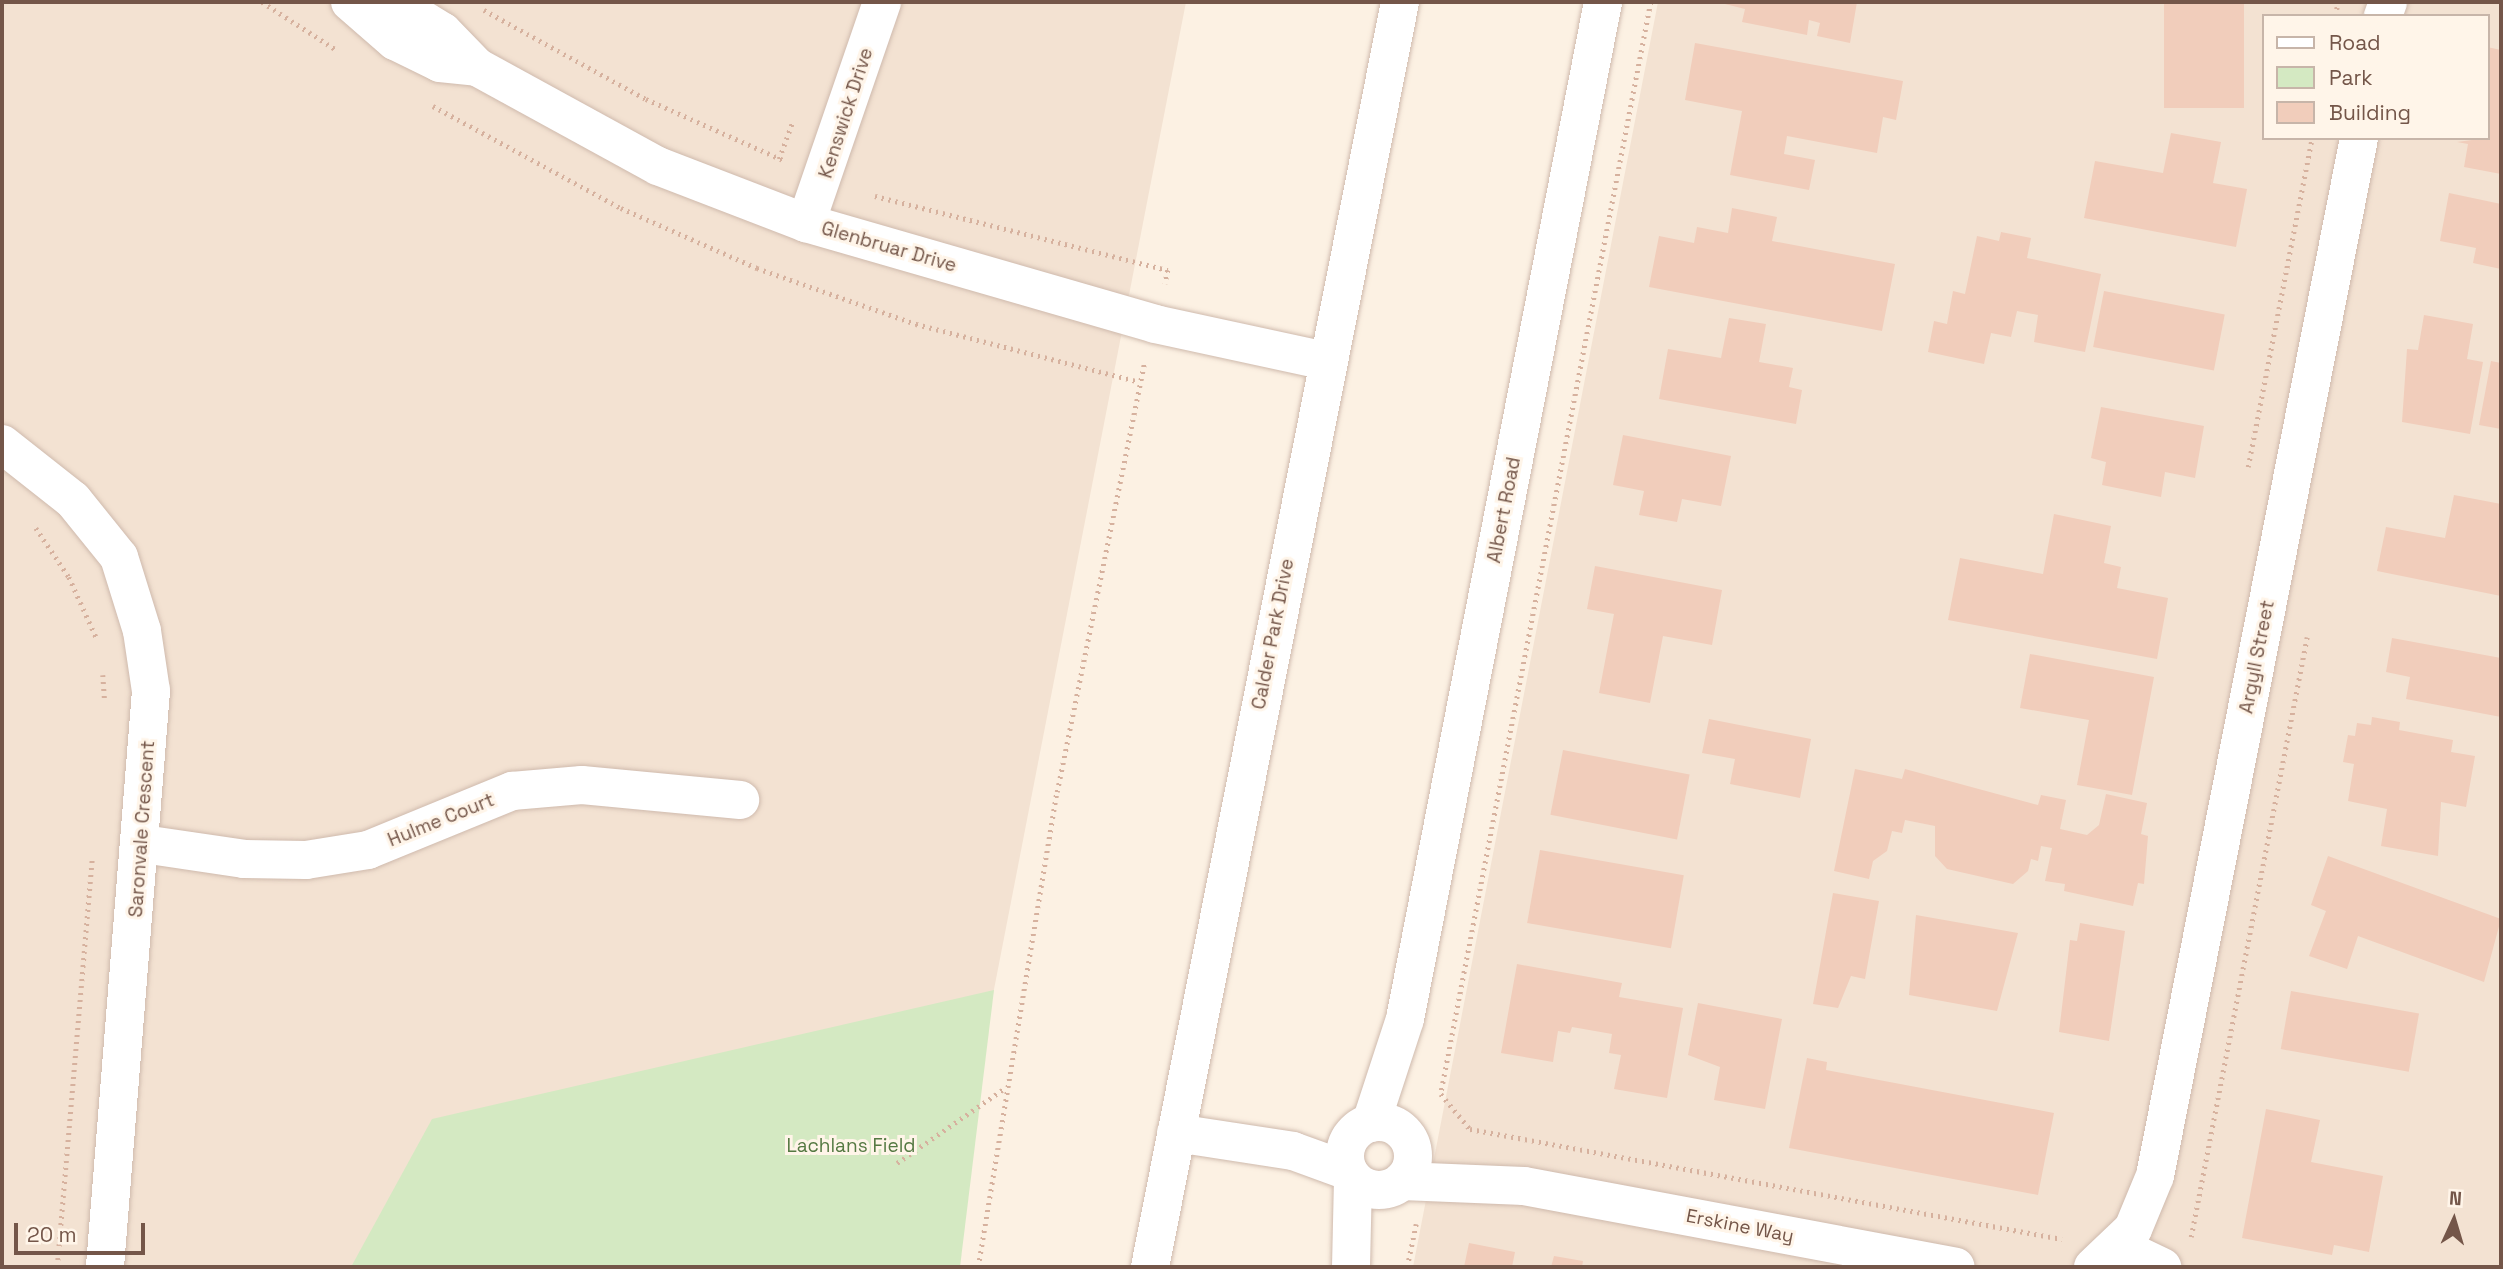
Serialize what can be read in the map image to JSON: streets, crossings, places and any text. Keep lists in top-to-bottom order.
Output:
{
  "streets": {
    "street": [
      "Kenswick Drive",
      "Glenbruar Drive",
      "Albert Road",
      "Calder Park Drive",
      "Argyll Street",
      "Hulme Court",
      "Saronvale Crescent",
      "Erskine Way"
    ]
  },
  "crossings": [
    ["Kenswick Drive", "Glenbruar Drive"],
    ["Glenbruar Drive", "Calder Park Drive"],
    ["Albert Road", "Erskine Way"],
    ["Calder Park Drive", "Erskine Way"],
    ["Hulme Court", "Saronvale Crescent"]
  ],
  "parks": ["Lachlans Field"],
  "legend": ["Road", "Park", "Building"],
  "scale_bar": "20 m",
  "north": "top"
}
